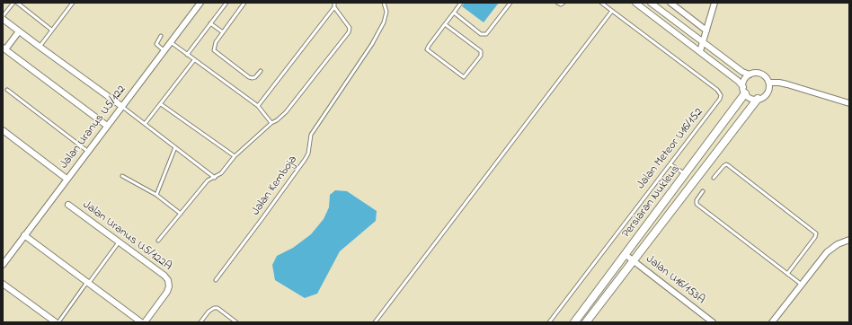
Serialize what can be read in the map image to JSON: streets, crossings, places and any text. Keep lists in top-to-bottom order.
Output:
{
  "streets": {
    "street": [
      "Jalan Uranus U5/122",
      "Persiaran Nukleus",
      "Jalan Uranus U5/122A",
      "Jalan U16/153A"
    ],
    "lane": ["Jalan Meteor U16/152", "Jalan Kemboja"]
  },
  "crossings": [
    ["Persiaran Nukleus", "Jalan U16/153A"]
  ]
}
